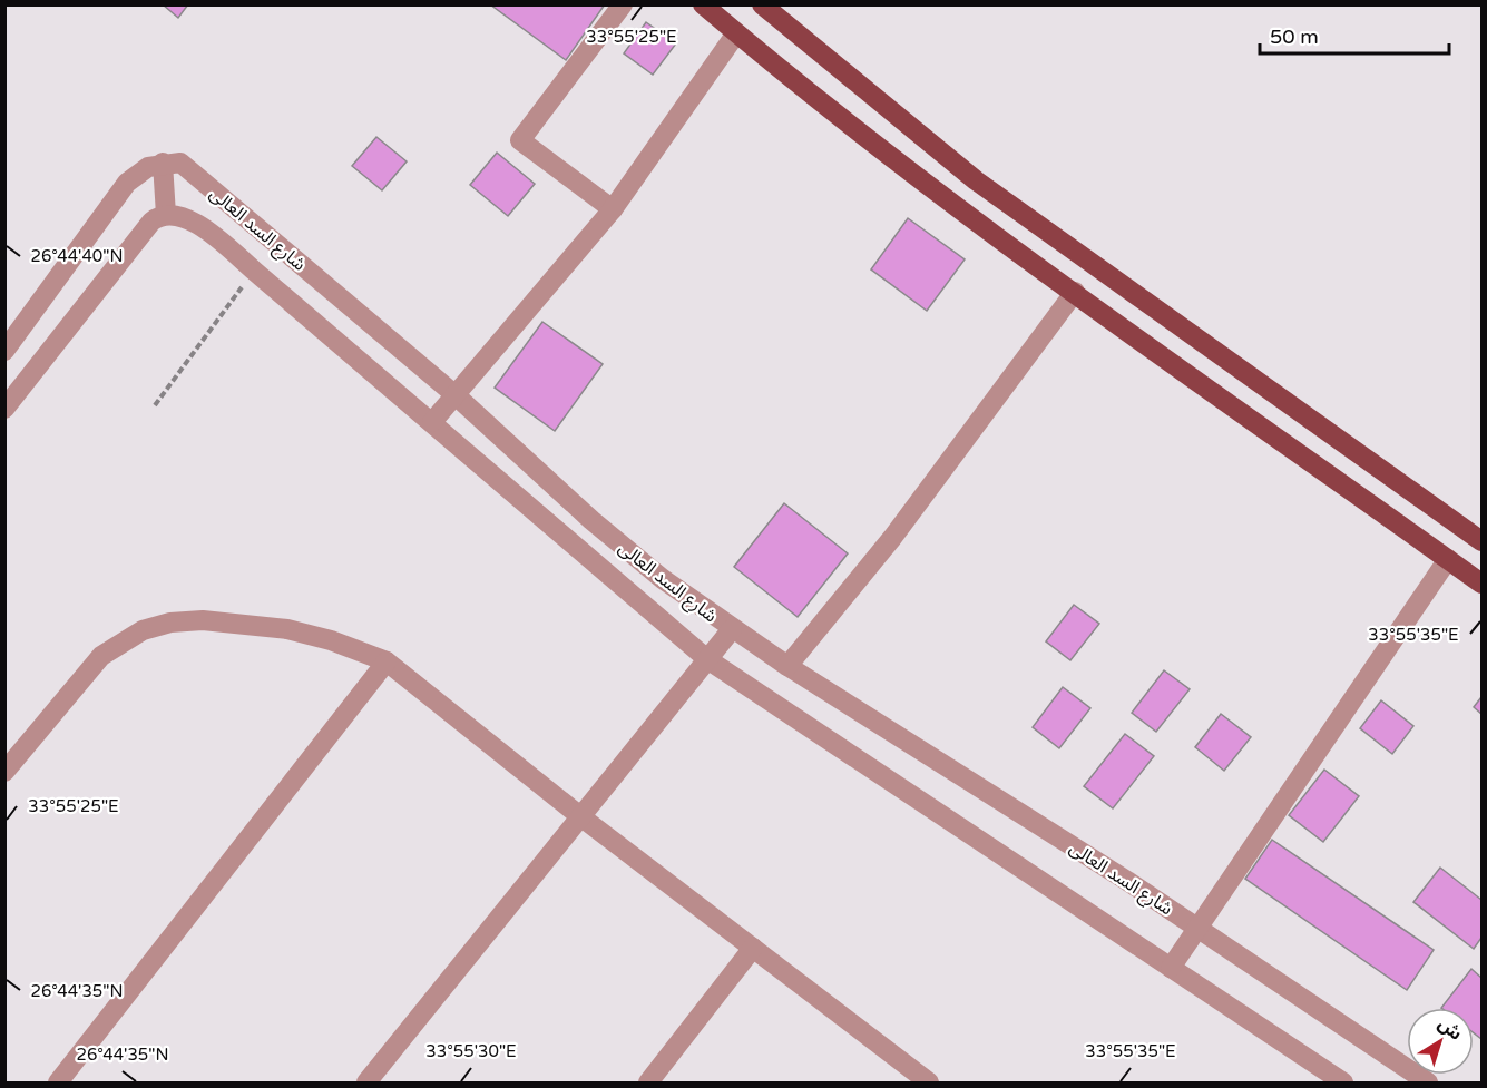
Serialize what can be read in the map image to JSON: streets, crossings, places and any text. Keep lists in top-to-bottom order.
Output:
{
  "streets": {
    "street": ["شارع السد العالى"]
  },
  "scale_bar": "50 m",
  "north": "top right",
  "coordinates": [
    "33°55'25\"E",
    "26°44'40\"N",
    "33°55'35\"E",
    "26°44'35\"N",
    "33°55'30\"E"
  ]
}
